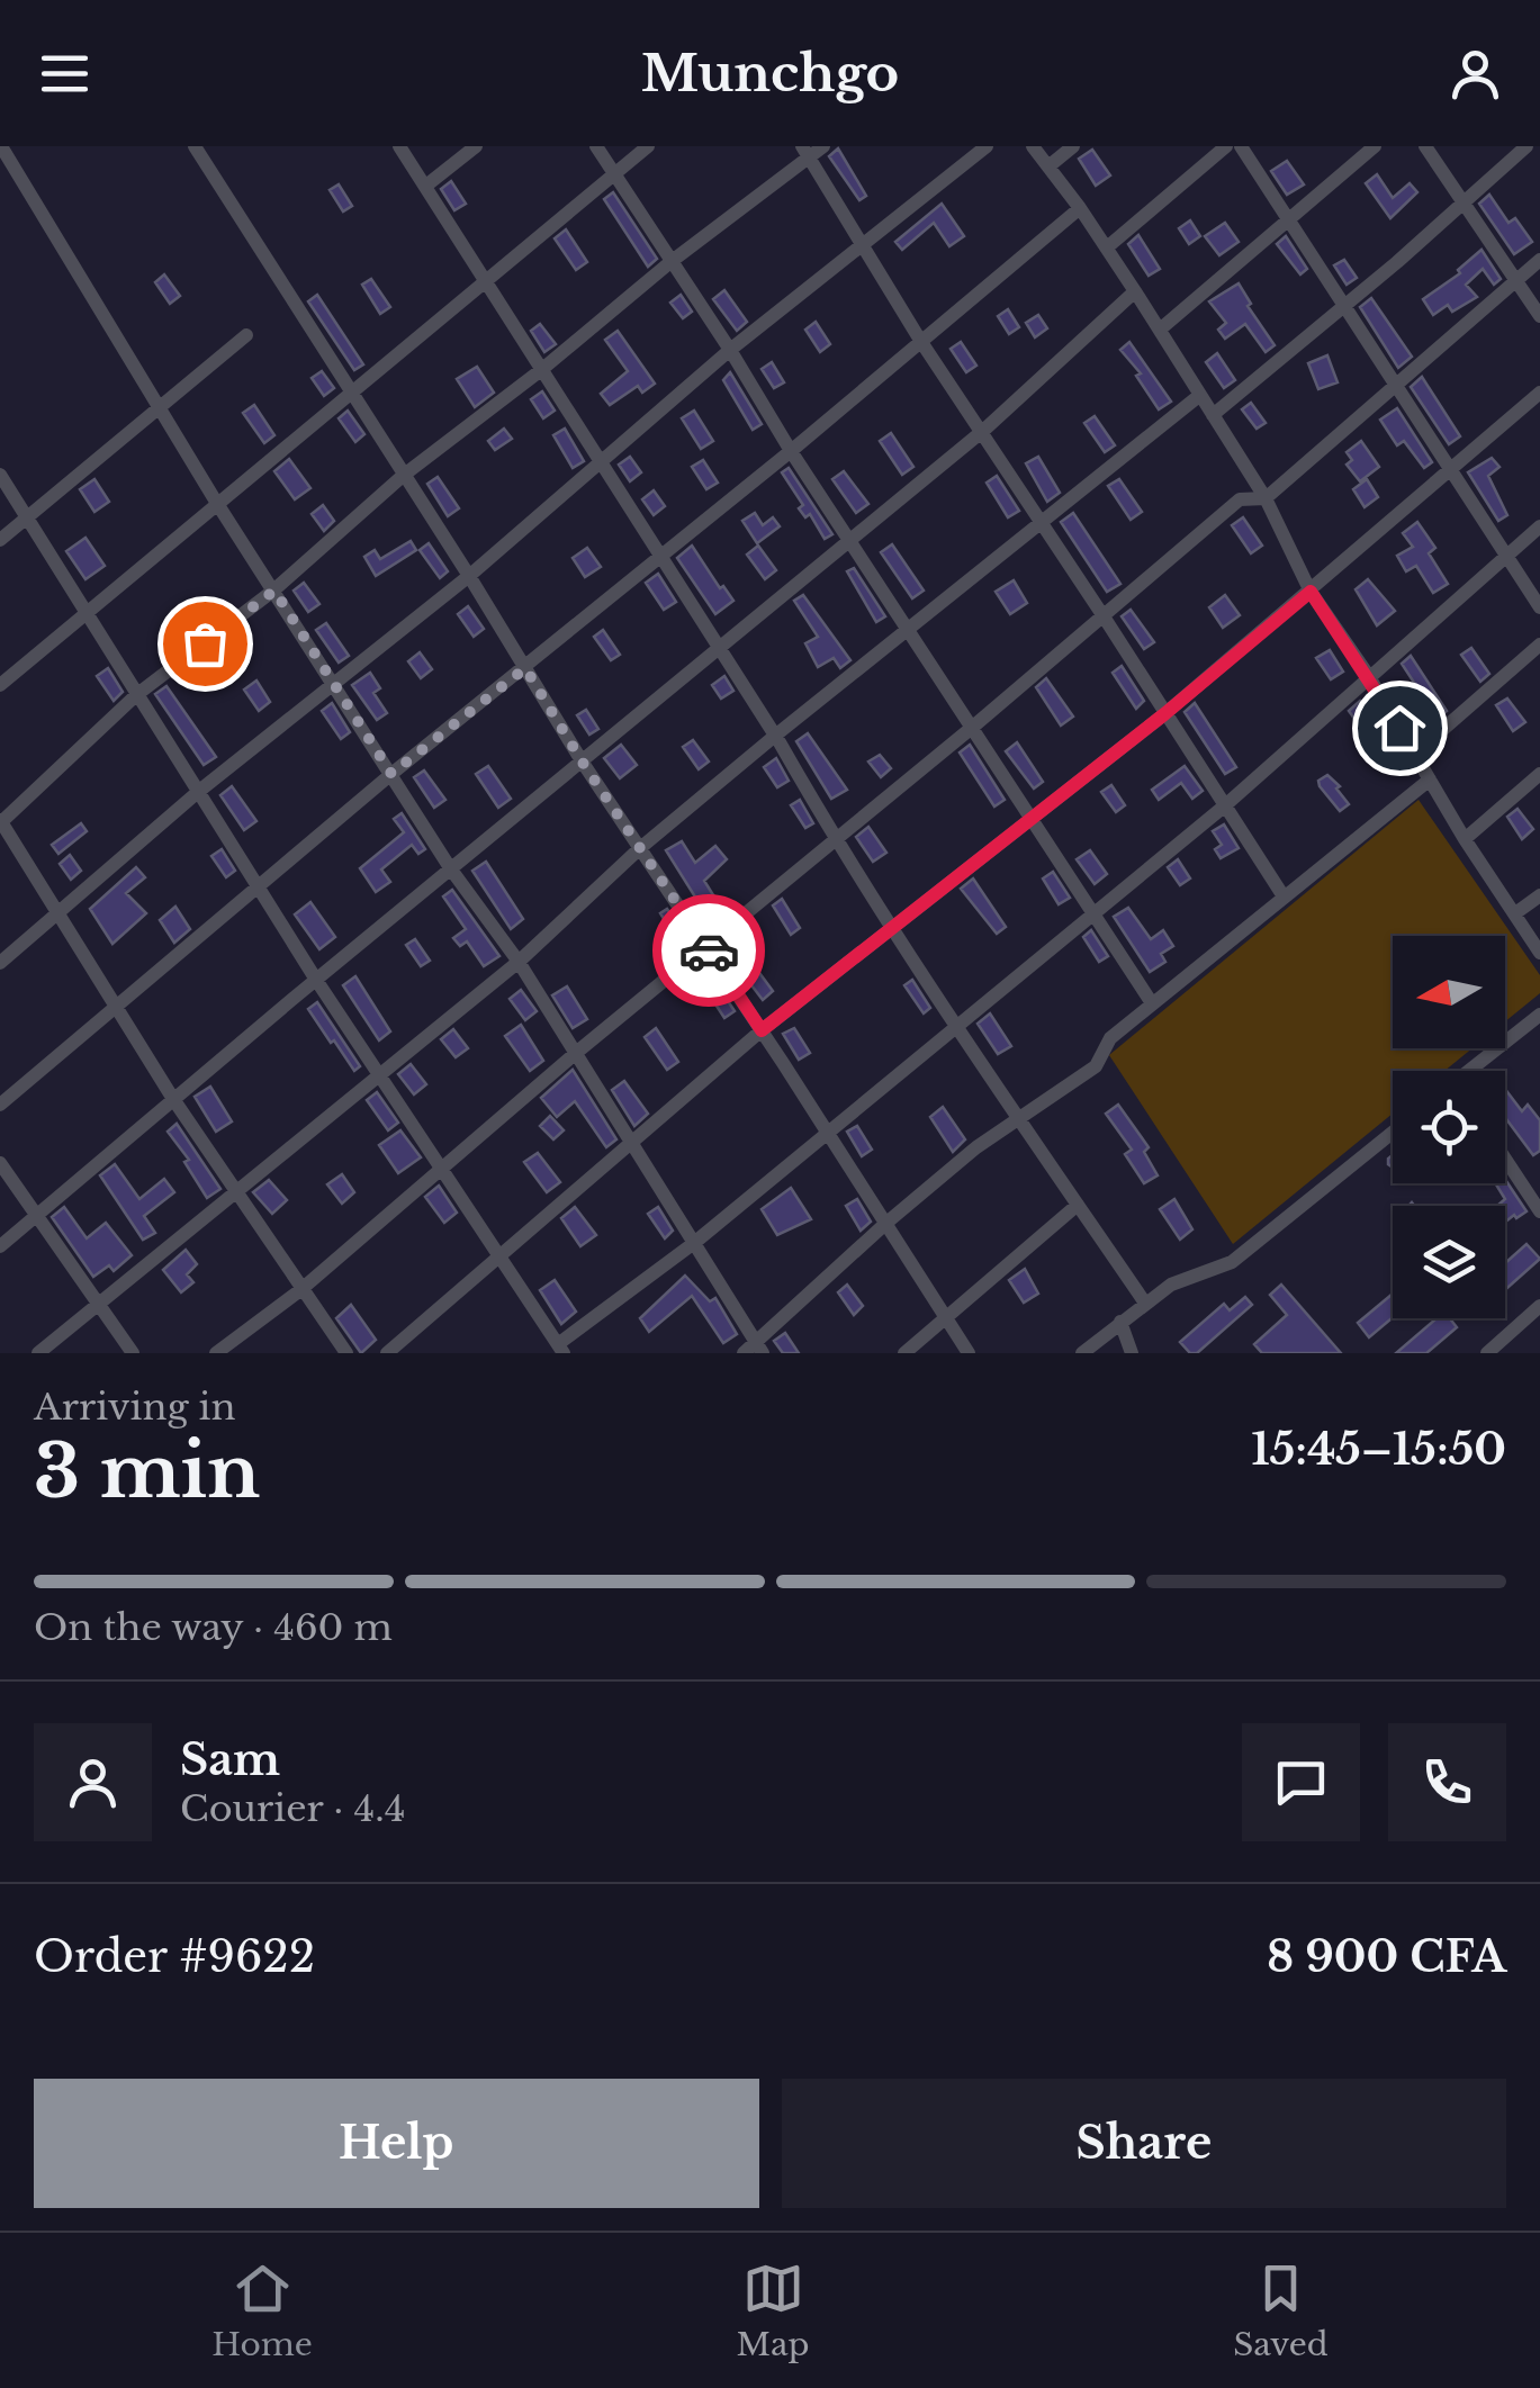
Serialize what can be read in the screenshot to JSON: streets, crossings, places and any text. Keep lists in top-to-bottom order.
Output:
{
  "north": "left",
  "page": {
    "header": "Munchgo",
    "heading": ["3 min", "Arriving in", "15:45–15:50"],
    "panel": [
      "Sam",
      "Courier · 4.4",
      "Order #9622",
      "8 900 CFA"
    ],
    "bar": "On the way · 460 m",
    "buttons": ["Help", "Share"],
    "tabs": ["Home", "Map", "Saved"]
  }
}
